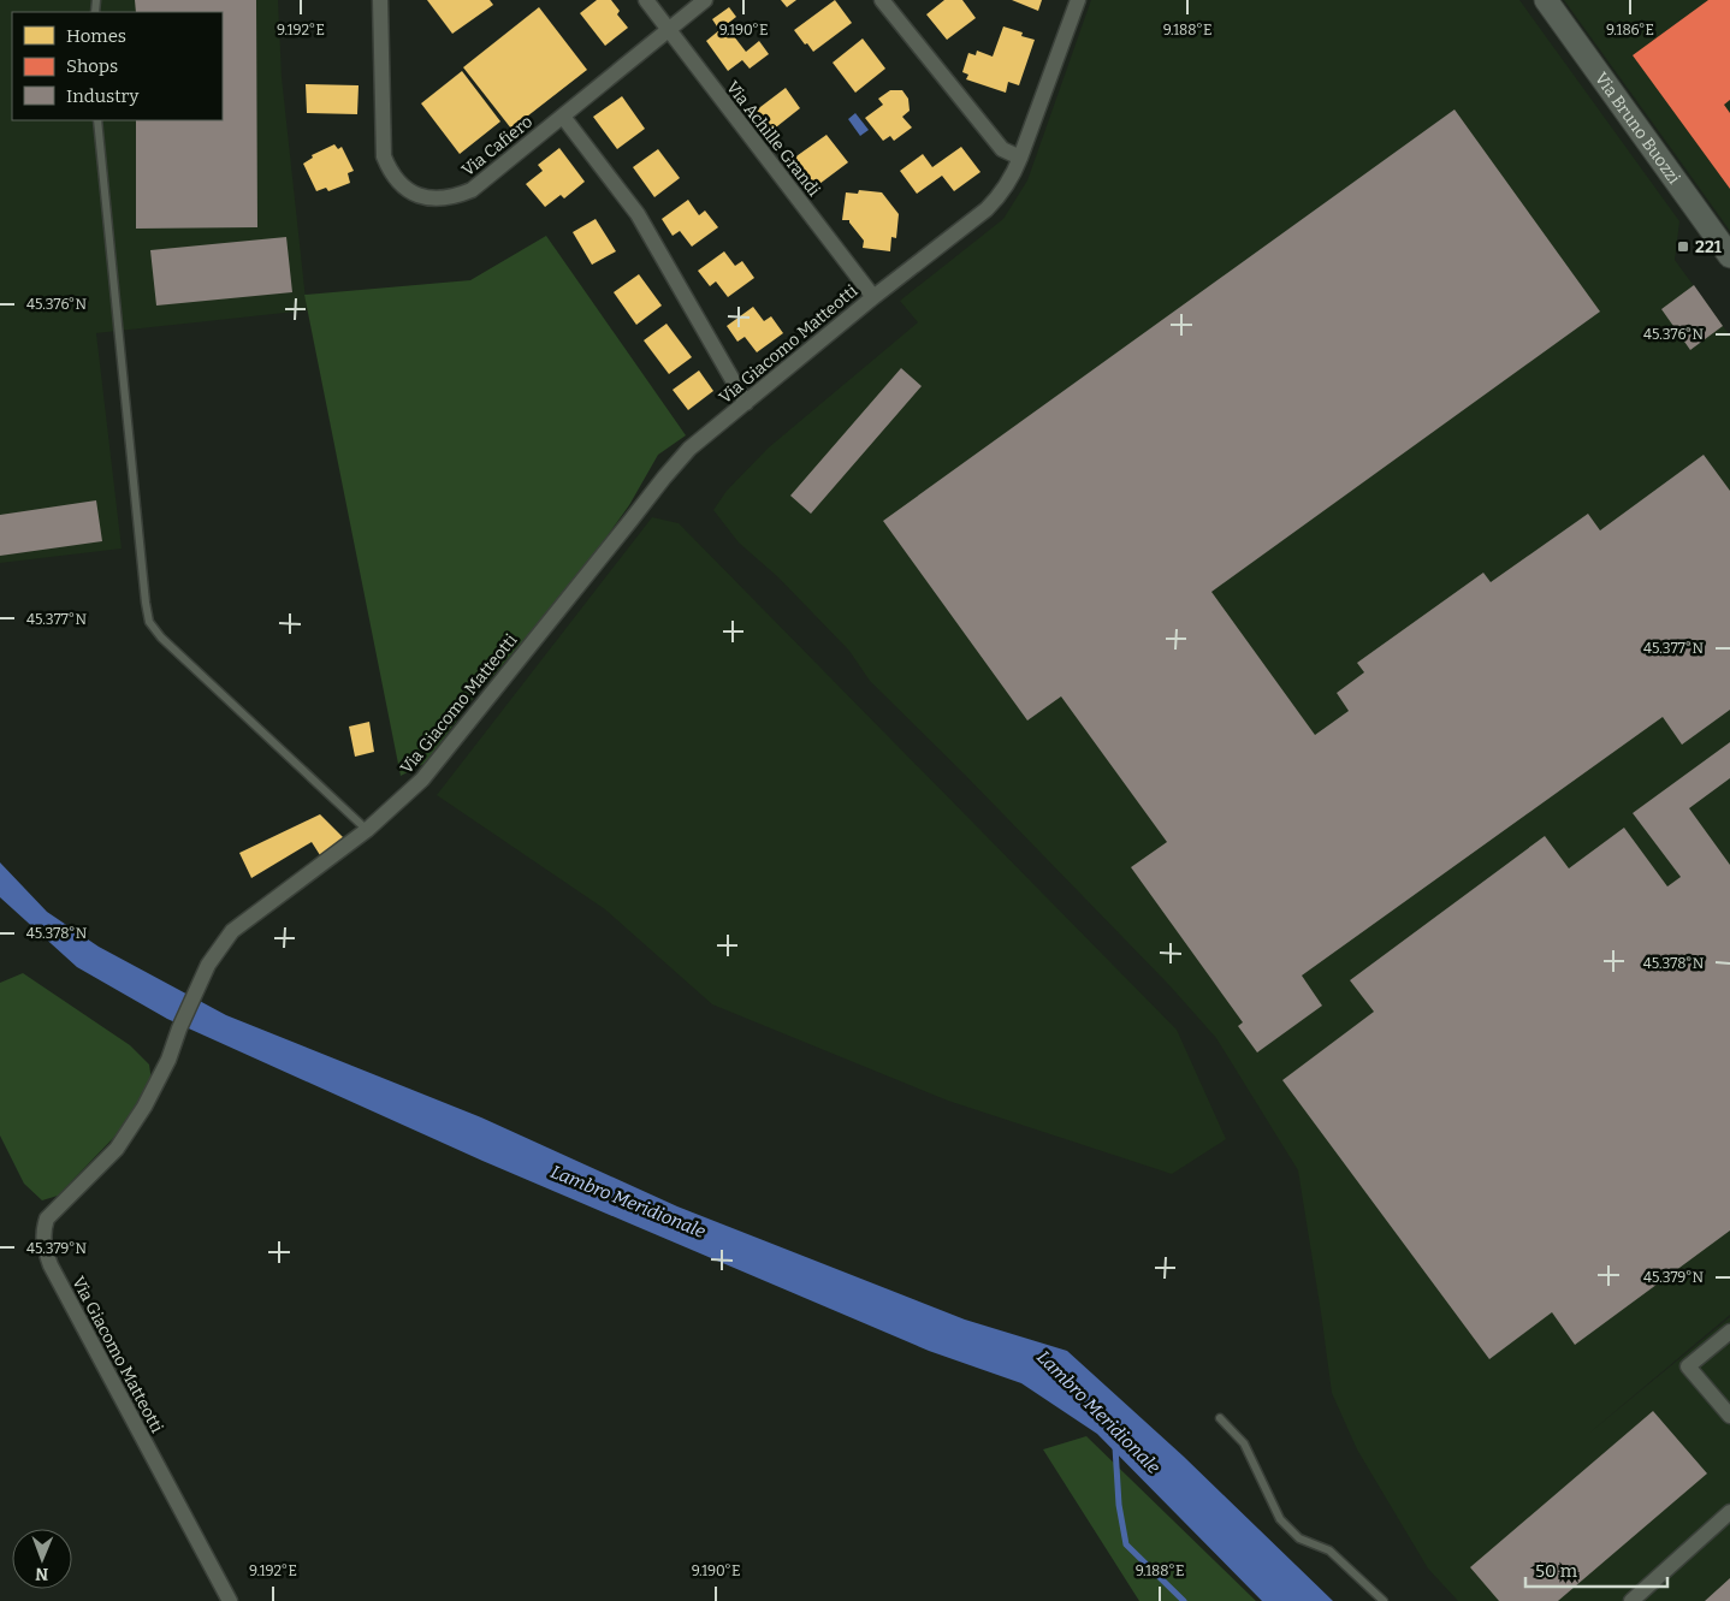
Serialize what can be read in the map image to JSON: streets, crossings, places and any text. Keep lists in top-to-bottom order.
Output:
{
  "streets": {
    "main road": ["Via Bruno Buozzi"],
    "street": ["Via Achille Grandi", "Via Cafiero", "Via Giacomo Matteotti"]
  },
  "crossings": [
    ["Via Achille Grandi", "Via Cafiero"],
    ["Via Achille Grandi", "Via Giacomo Matteotti"]
  ],
  "water": ["Lambro Meridionale"],
  "places": {
    "transit": ["221"]
  },
  "legend": ["Homes", "Shops", "Industry"],
  "scale_bar": "50 m",
  "north": "bottom",
  "coordinates": [
    "9.192°E",
    "9.190°E",
    "9.188°E",
    "9.186°E",
    "45.376°N",
    "45.377°N",
    "45.378°N",
    "45.379°N"
  ]
}
